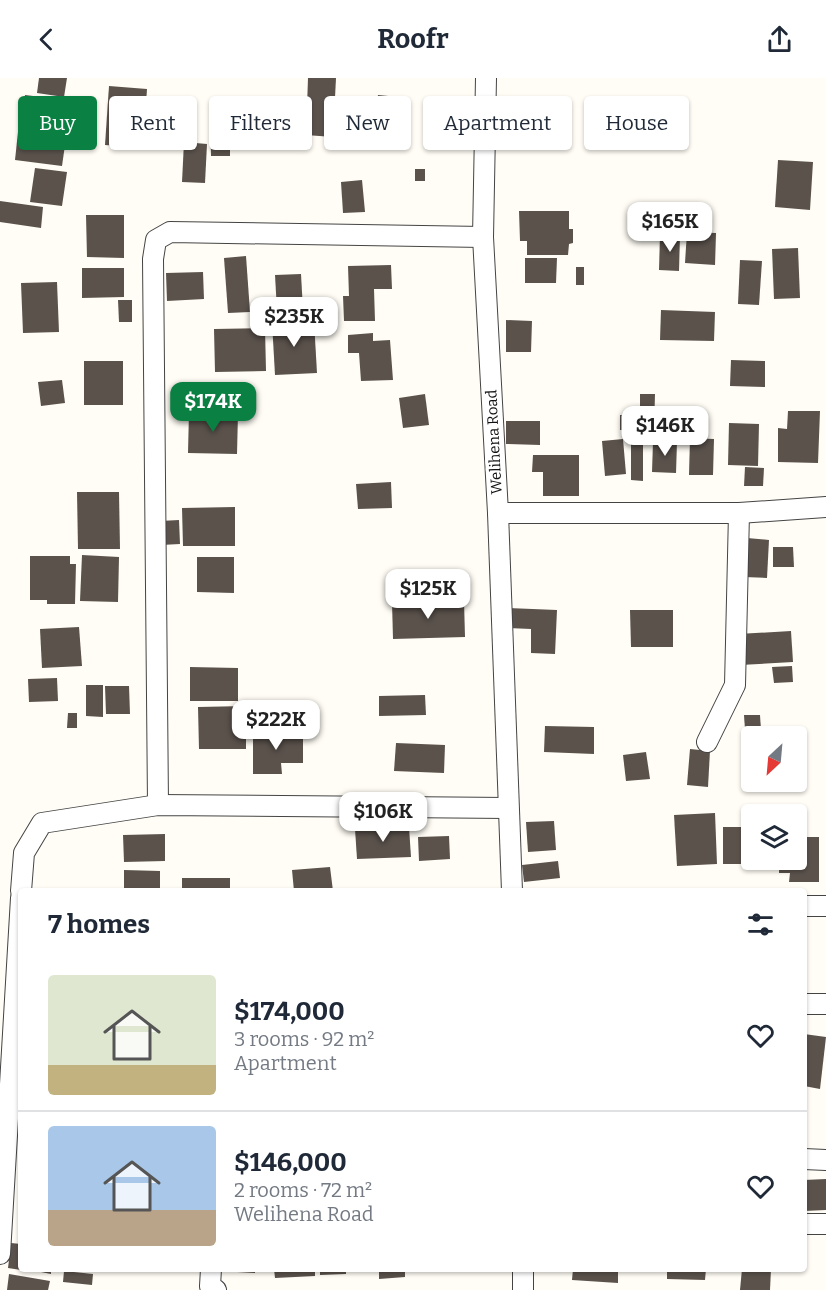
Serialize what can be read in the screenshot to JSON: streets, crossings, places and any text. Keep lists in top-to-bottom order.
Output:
{
  "streets": {
    "street": ["Welihena Road"]
  },
  "north": "bottom left",
  "page": {
    "header": "Roofr",
    "chip": [
      "Buy",
      "Rent",
      "Filters",
      "New",
      "Apartment",
      "House"
    ],
    "price": [
      "$165K",
      "$235K",
      "$174K",
      "$146K",
      "$125K",
      "$222K",
      "$106K"
    ],
    "heading": "7 homes",
    "list": [
      {
        "name": "$174,000",
        "note": "3 rooms · 92 m² · Apartment"
      },
      {
        "name": "$146,000",
        "note": "2 rooms · 72 m² · Welihena Road"
      }
    ]
  }
}
